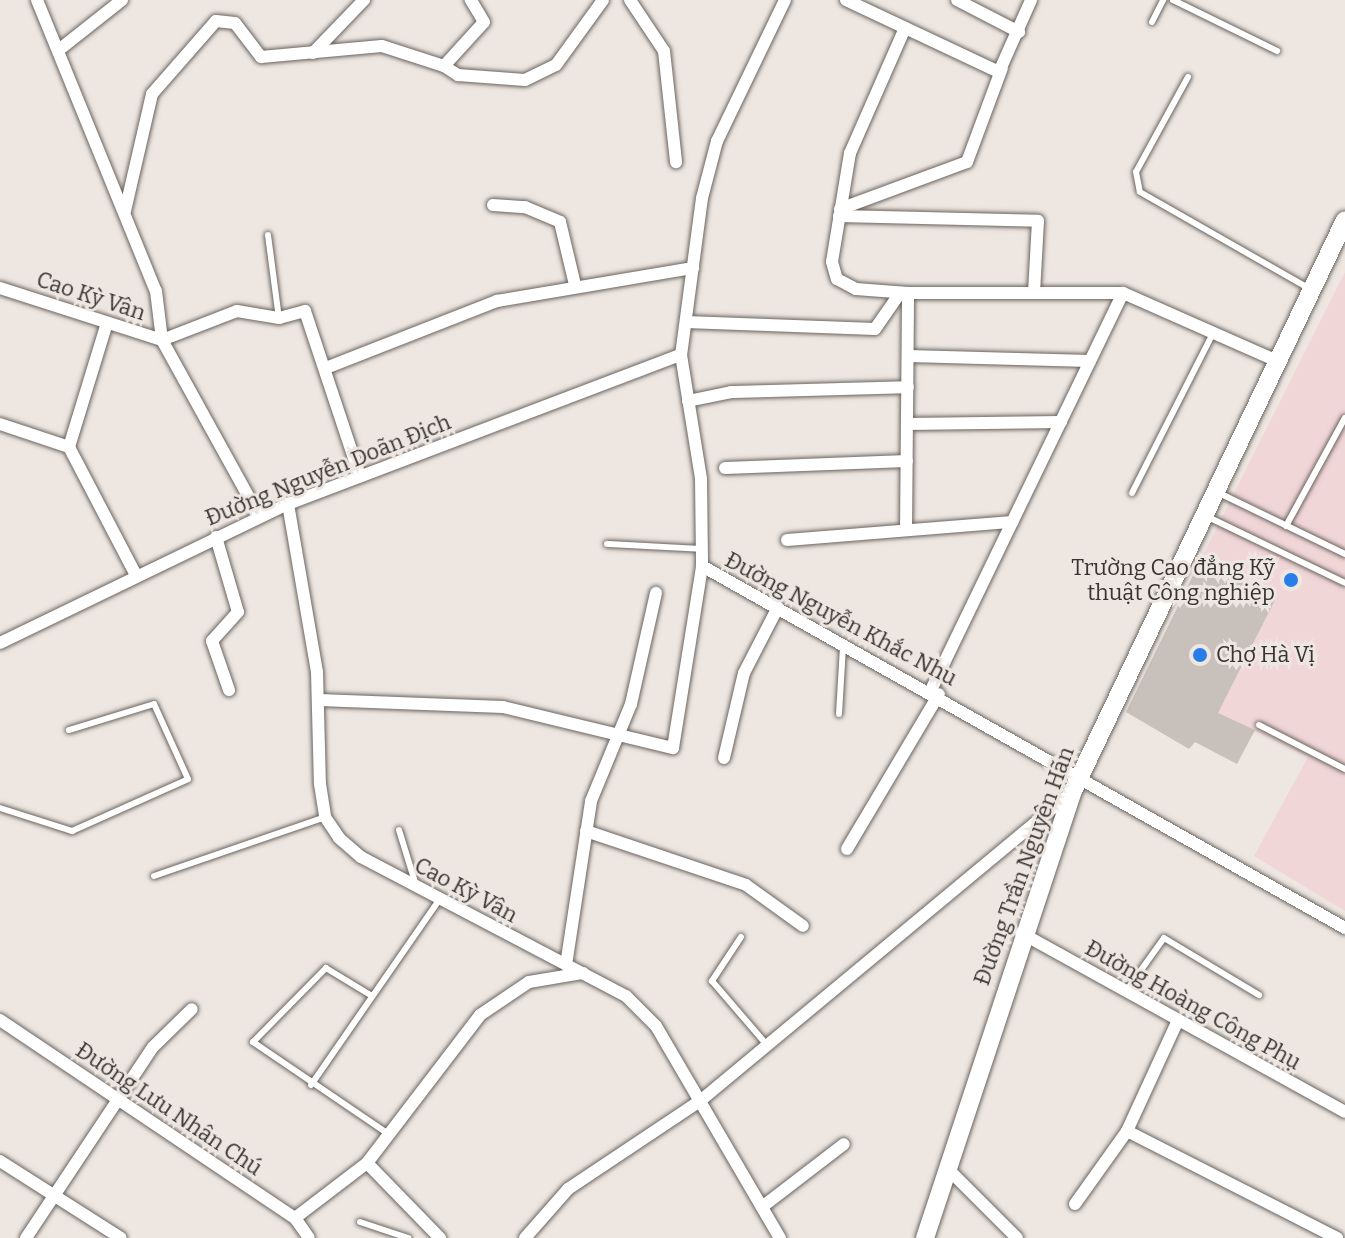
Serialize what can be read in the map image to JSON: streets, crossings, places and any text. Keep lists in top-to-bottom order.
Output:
{
  "streets": {
    "street": [
      "Cao Kỳ Vân",
      "Đường Nguyễn Doãn Địch",
      "Đường Nguyễn Khắc Nhu",
      "Đường Trần Nguyên Hãn",
      "Đường Hoàng Công Phụ",
      "Đường Lưu Nhân Chú"
    ]
  },
  "crossings": [
    ["Cao Kỳ Vân", "Đường Nguyễn Doãn Địch"],
    ["Đường Nguyễn Doãn Địch", "Đường Nguyễn Khắc Nhu"],
    ["Đường Nguyễn Khắc Nhu", "Đường Trần Nguyên Hãn"],
    ["Đường Trần Nguyên Hãn", "Đường Hoàng Công Phụ"]
  ],
  "places": ["Trường Cao đẳng Kỹ thuật Công nghiệp", "Chợ Hà Vị"]
}
